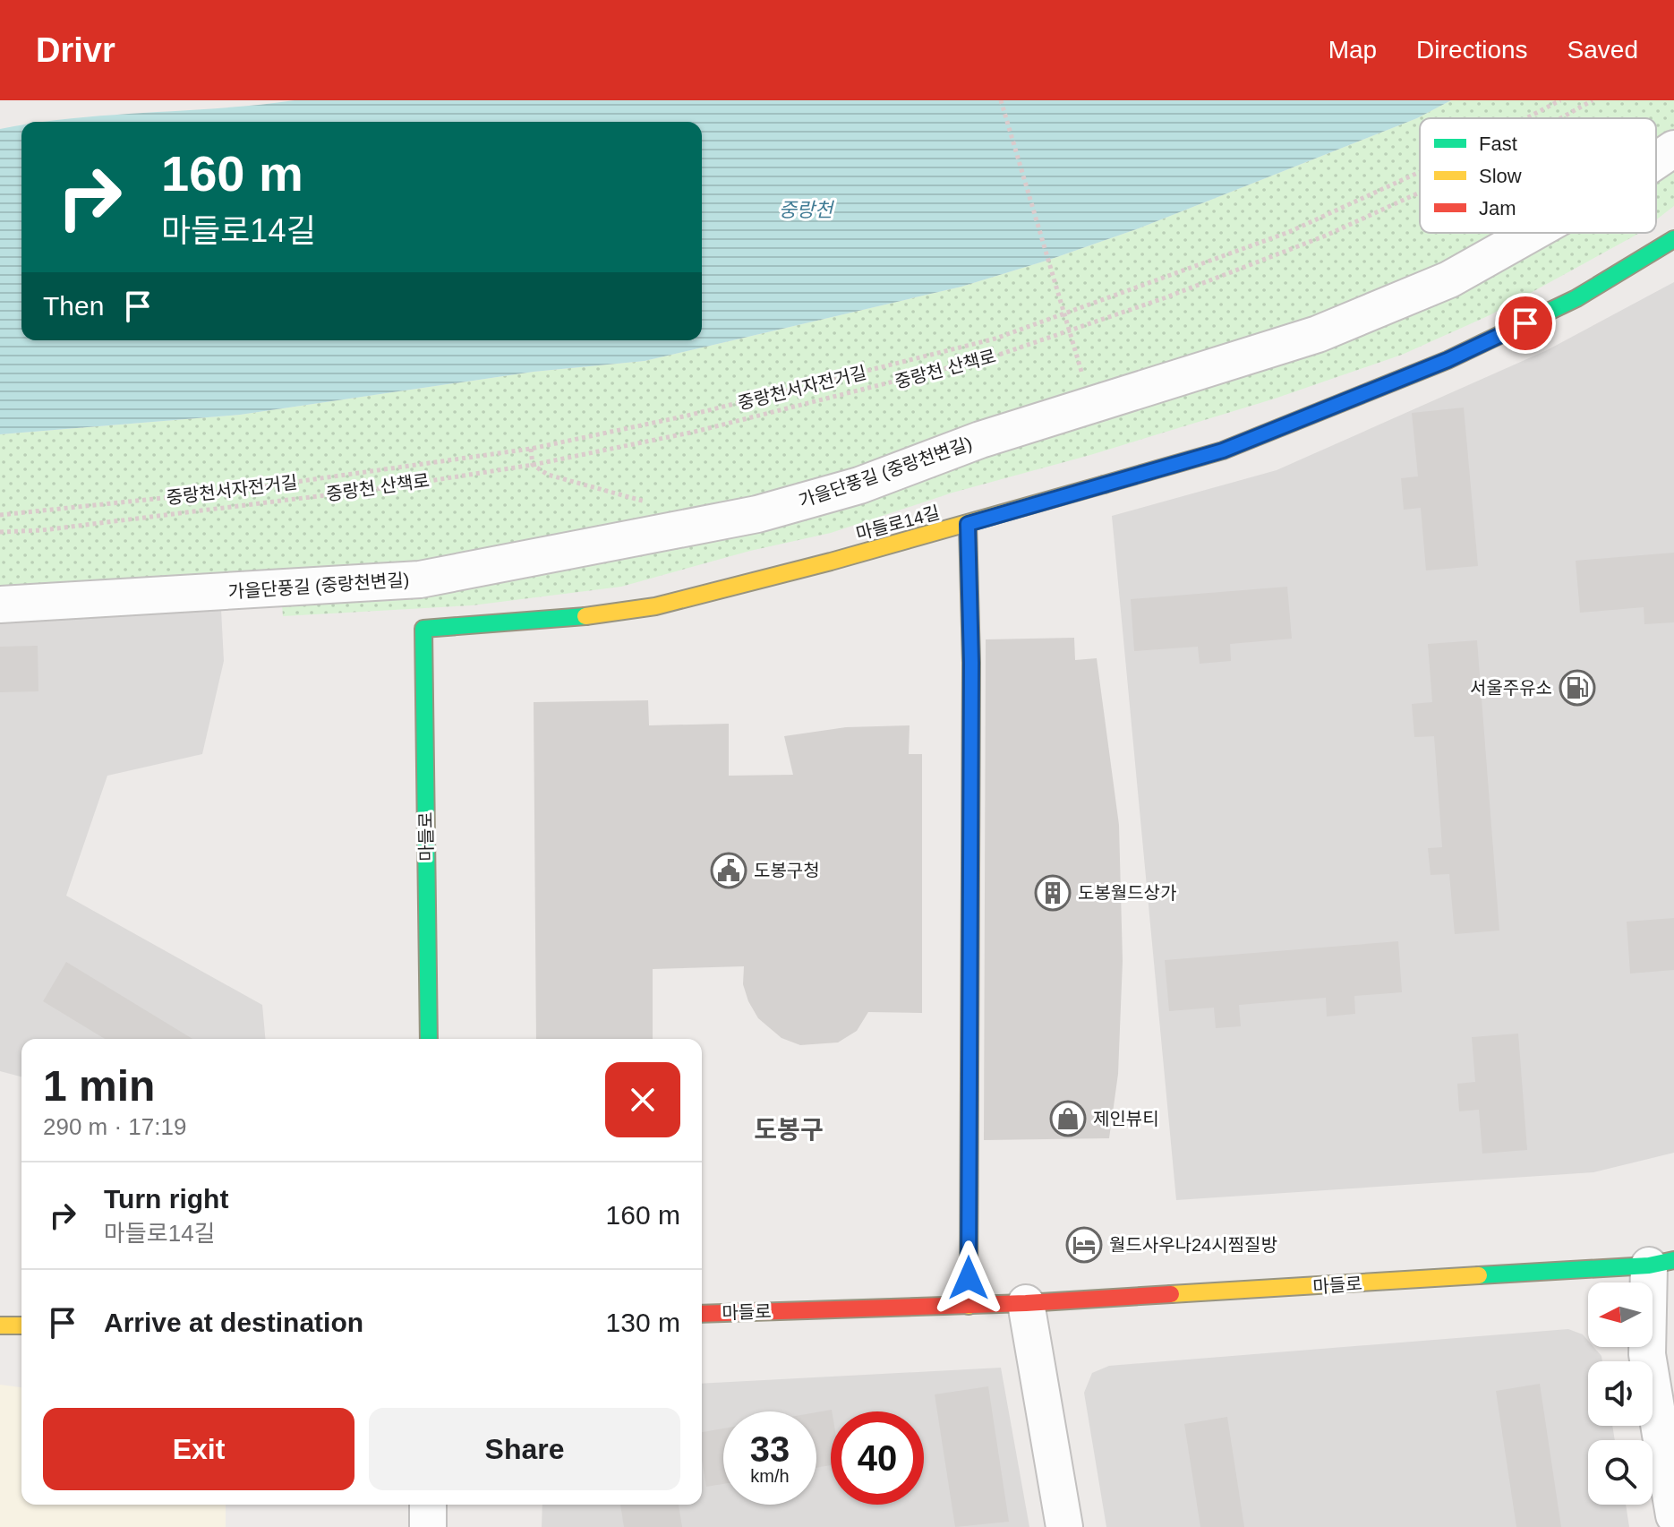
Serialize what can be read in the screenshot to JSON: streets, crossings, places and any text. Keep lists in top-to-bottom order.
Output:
{
  "streets": {
    "street": ["가을단풍길 (중랑천변길)", "마들로14길", "마들로"],
    "path": ["중랑천 산책로", "중랑천서자전거길"]
  },
  "crossings": [
    ["마들로14길", "마들로"]
  ],
  "districts": ["도봉구"],
  "water": ["중랑천"],
  "places": {
    "fuel station": ["서울주유소"],
    "public building": ["도봉구청"],
    "building": ["도봉월드상가"],
    "shop": ["제인뷰티"],
    "hotel": ["월드사우나24시찜질방"]
  },
  "legend": ["Fast", "Slow", "Jam"],
  "north": "left",
  "page": {
    "header": "Drivr",
    "nav": ["Map", "Directions", "Saved"],
    "turn": ["160 m", "마들로14길"],
    "then": "Then",
    "heading": ["1 min", "290 m · 17:19"],
    "list": [
      {
        "name": "Turn right",
        "note": "마들로14길",
        "value": "160 m"
      },
      {
        "name": "Arrive at destination",
        "value": "130 m"
      }
    ],
    "buttons": ["Exit", "Share"],
    "speed": "33 km/h",
    "limit": "40"
  }
}
